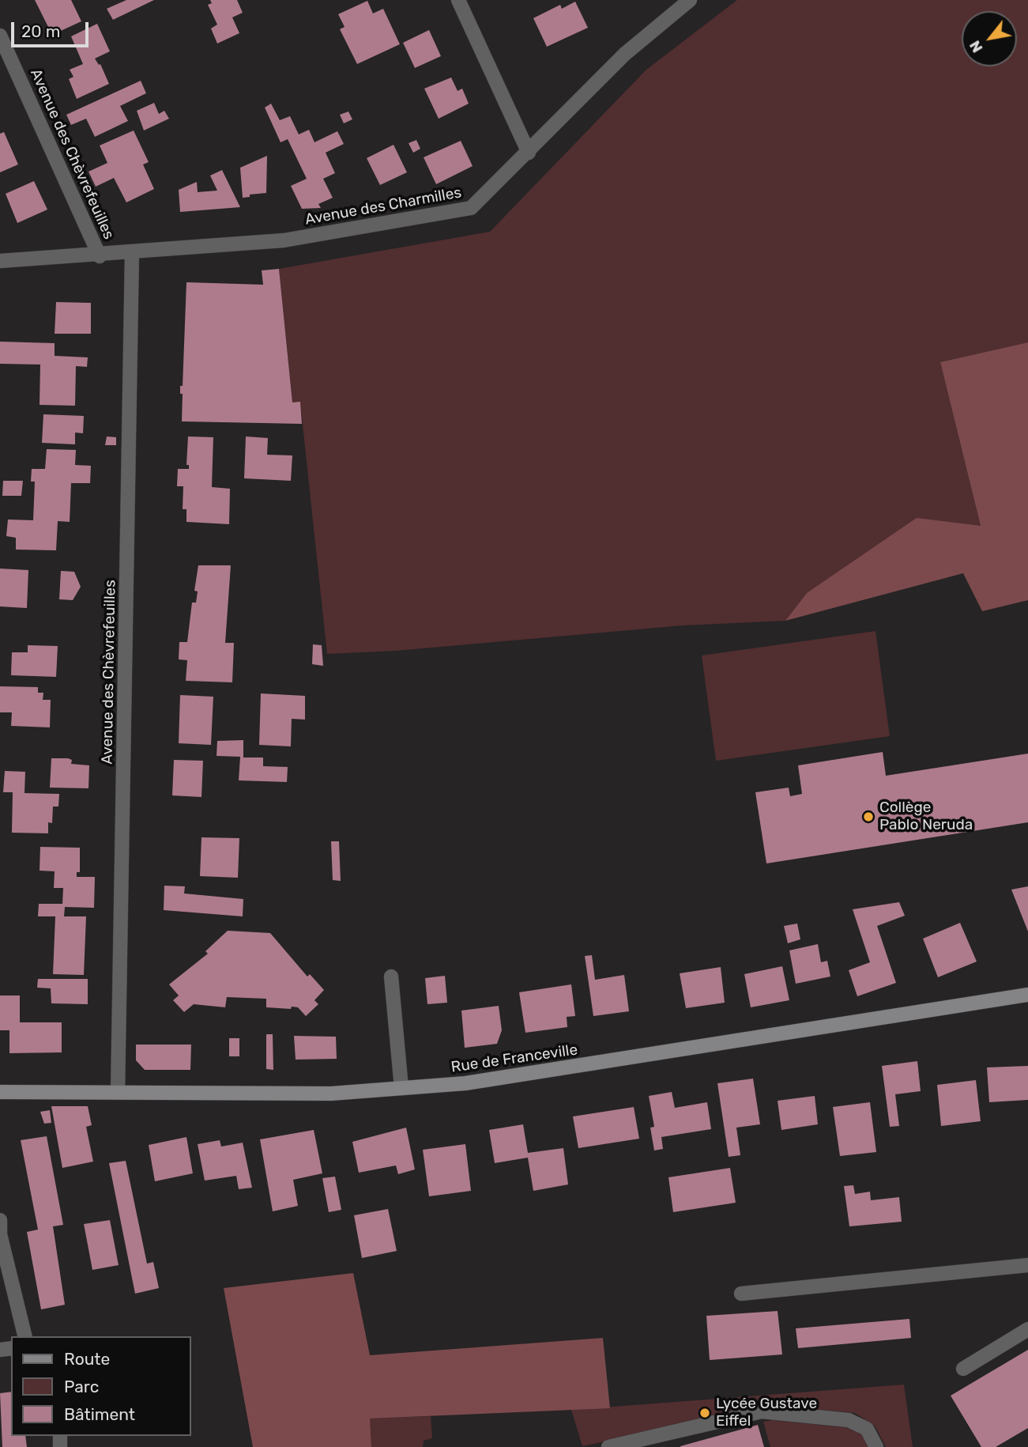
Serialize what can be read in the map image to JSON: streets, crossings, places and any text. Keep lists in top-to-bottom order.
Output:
{
  "streets": {
    "street": ["Avenue des Chèvrefeuilles", "Avenue des Charmilles", "Rue de Franceville"]
  },
  "crossings": [
    ["Avenue des Chèvrefeuilles", "Avenue des Charmilles"],
    ["Avenue des Chèvrefeuilles", "Rue de Franceville"]
  ],
  "places": ["Collège Pablo Neruda", "Lycée Gustave Eiffel"],
  "legend": ["Route", "Parc", "Bâtiment"],
  "scale_bar": "20 m",
  "north": "bottom left"
}
